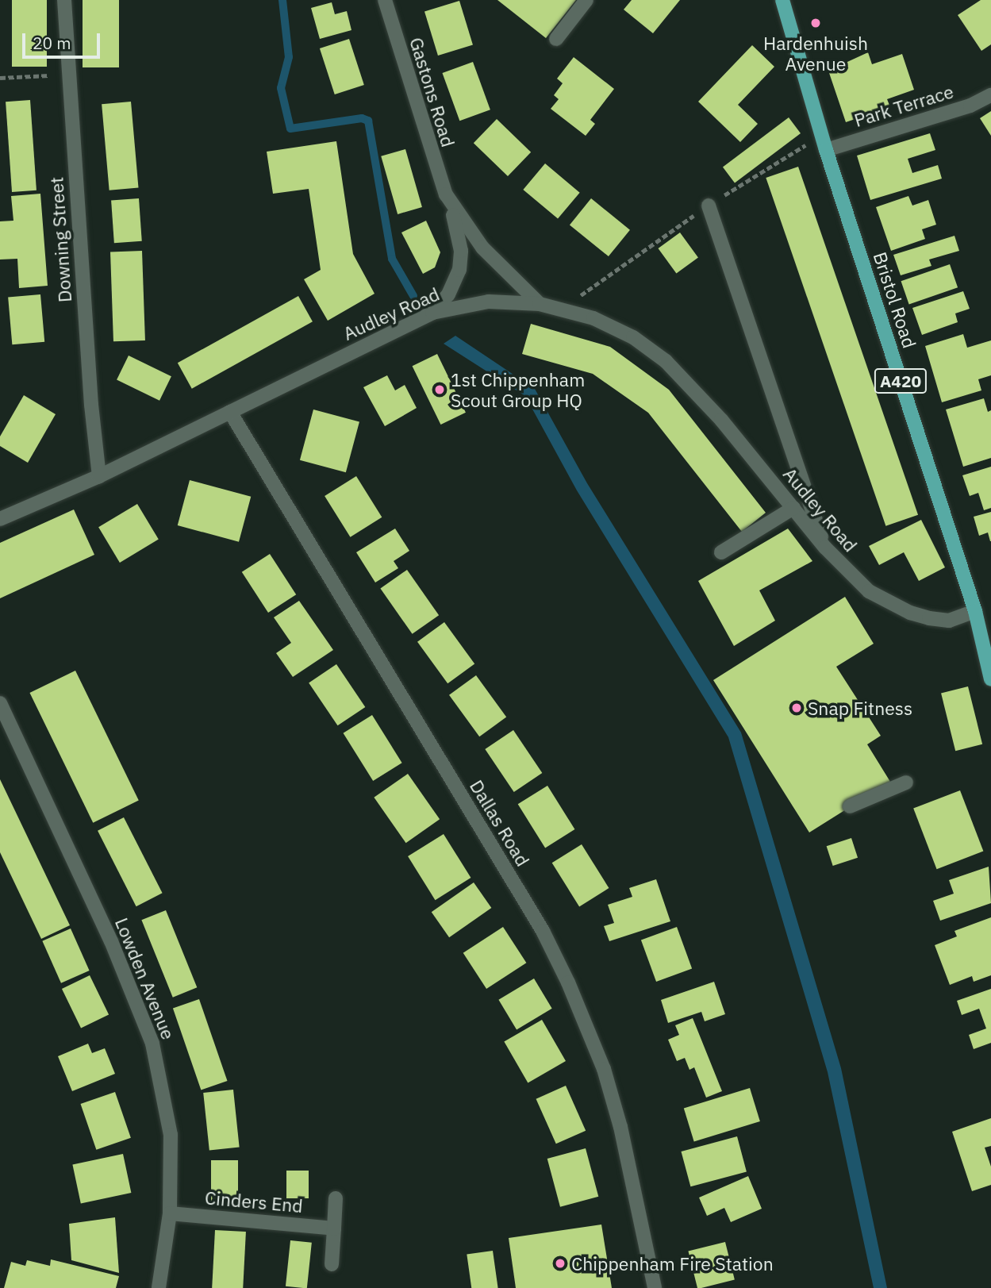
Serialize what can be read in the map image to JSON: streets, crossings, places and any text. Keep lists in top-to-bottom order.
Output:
{
  "streets": {
    "main road": ["Bristol Road", "A420"],
    "street": [
      "Gastons Road",
      "Park Terrace",
      "Downing Street",
      "Audley Road",
      "Dallas Road",
      "Lowden Avenue",
      "Cinders End"
    ]
  },
  "crossings": [
    ["Gastons Road", "Audley Road"],
    ["Park Terrace", "Bristol Road"],
    ["Downing Street", "Audley Road"],
    ["Bristol Road", "Audley Road"],
    ["Bristol Road", "A420"],
    ["Audley Road", "A420"],
    ["Audley Road", "Dallas Road"],
    ["Lowden Avenue", "Cinders End"]
  ],
  "places": [
    "Hardenhuish Avenue",
    "1st Chippenham Scout Group HQ",
    "Snap Fitness",
    "Chippenham Fire Station"
  ],
  "scale_bar": "20 m"
}
